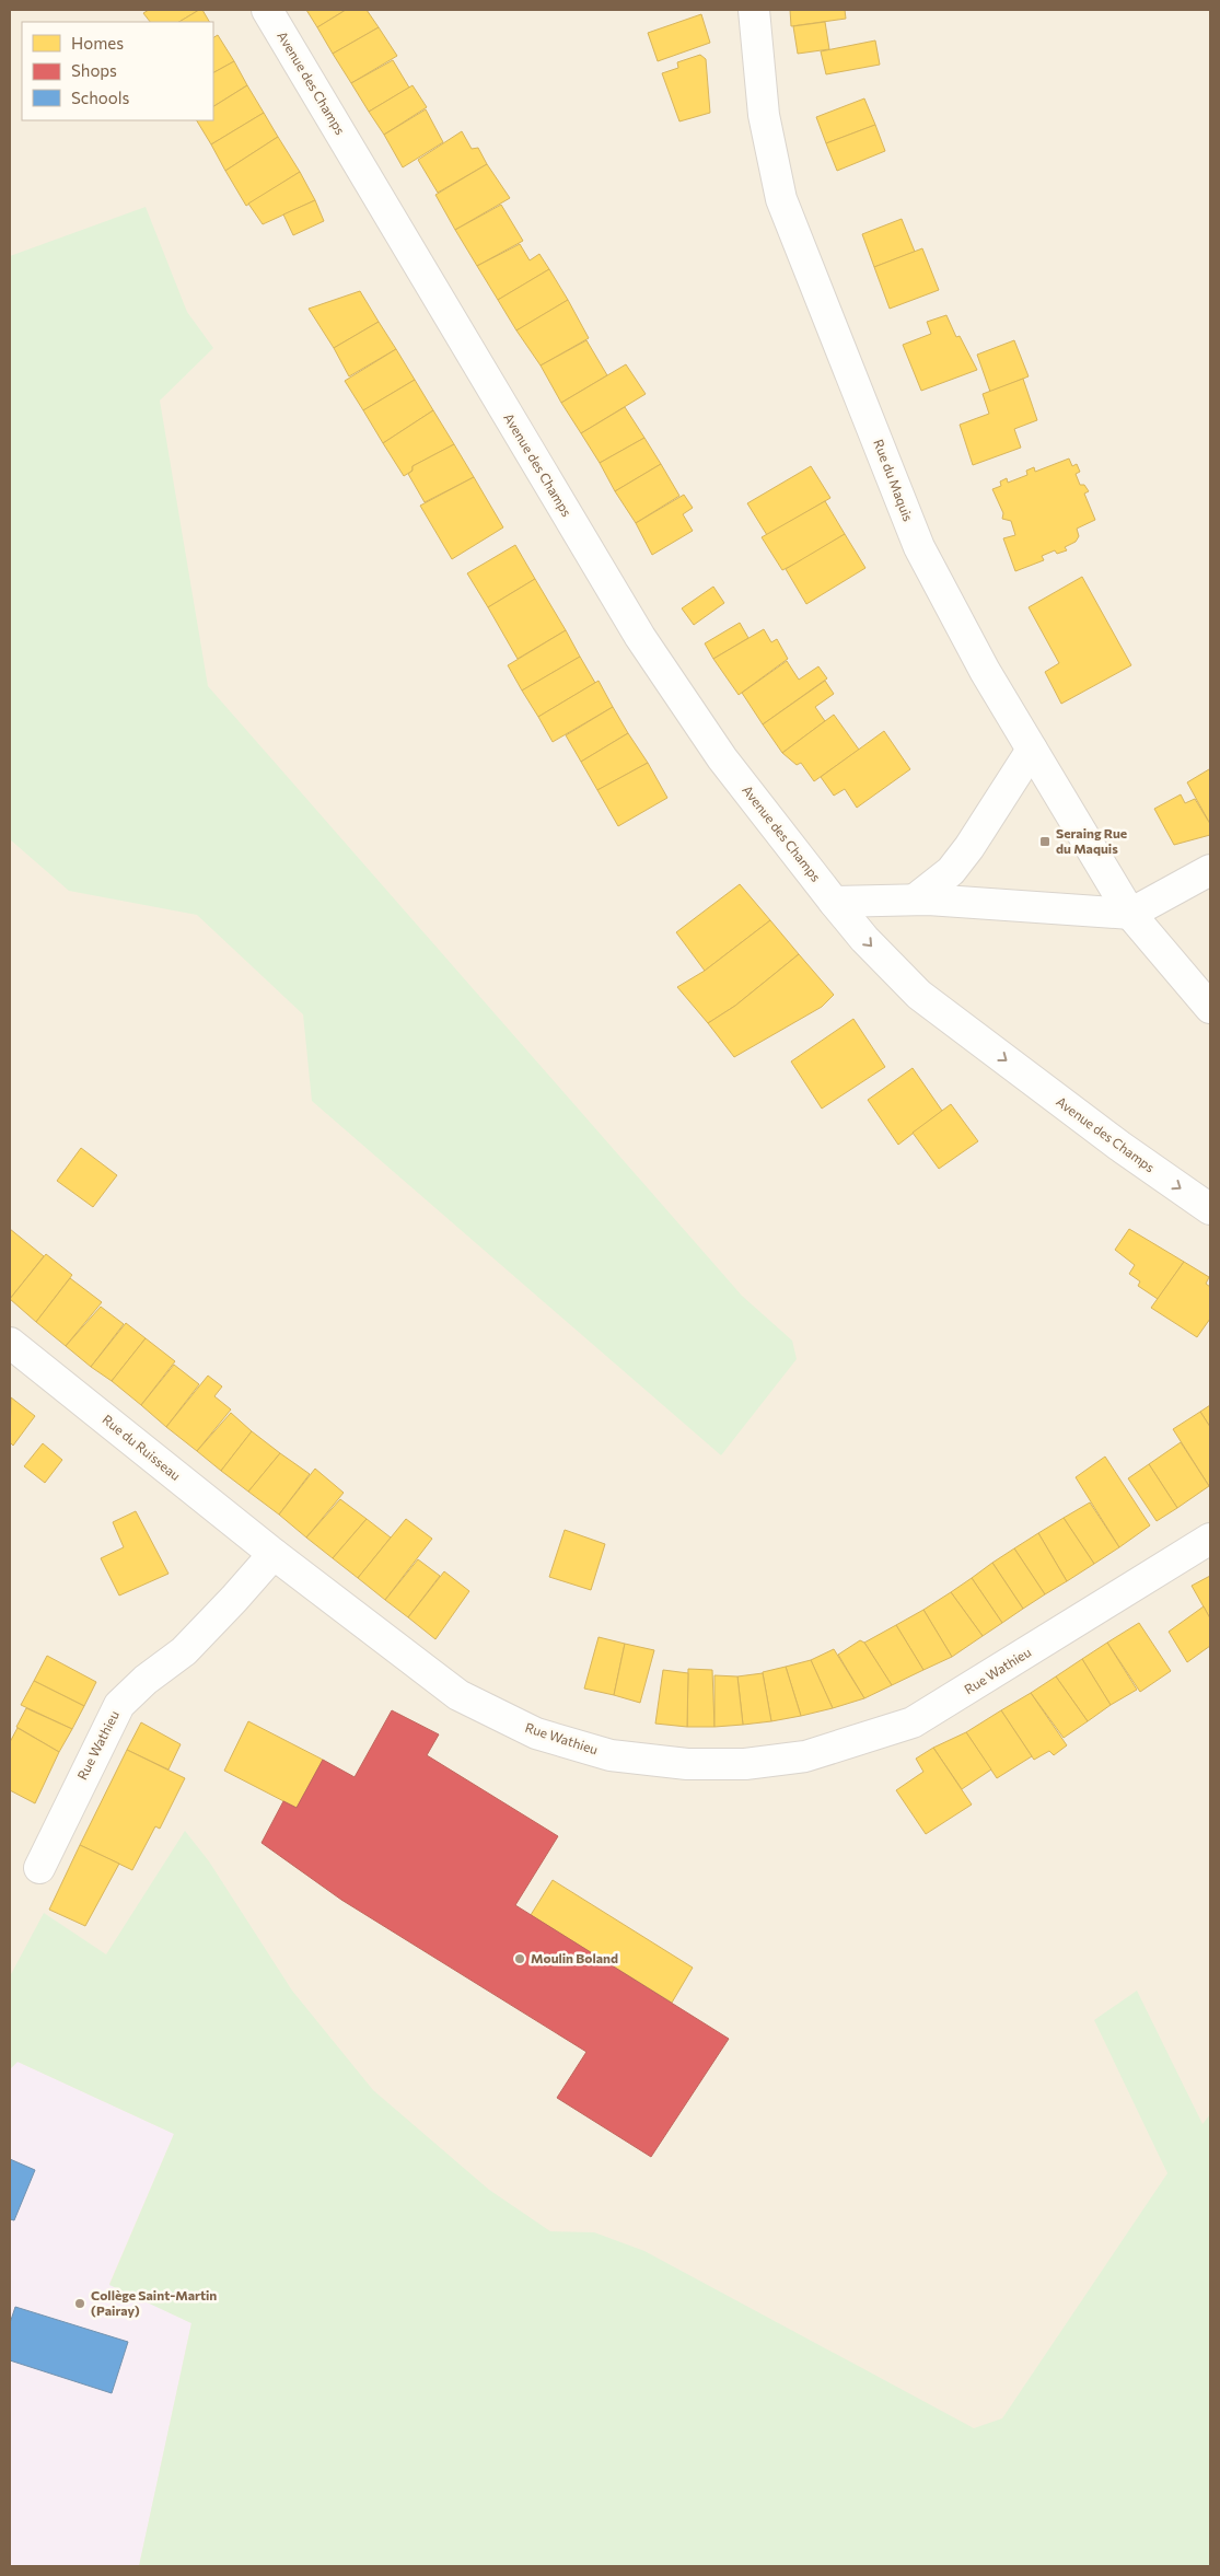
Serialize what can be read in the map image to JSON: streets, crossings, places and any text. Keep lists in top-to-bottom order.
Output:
{
  "streets": {
    "street": [
      "Avenue des Champs",
      "Rue du Maquis",
      "Rue du Ruisseau",
      "Rue Wathieu"
    ]
  },
  "crossings": [
    ["Rue du Ruisseau", "Rue Wathieu"]
  ],
  "places": {
    "transit": ["Seraing Rue du Maquis"],
    "other": ["Moulin Boland", "Collège Saint-Martin (Pairay)"]
  },
  "legend": ["Homes", "Shops", "Schools"]
}
